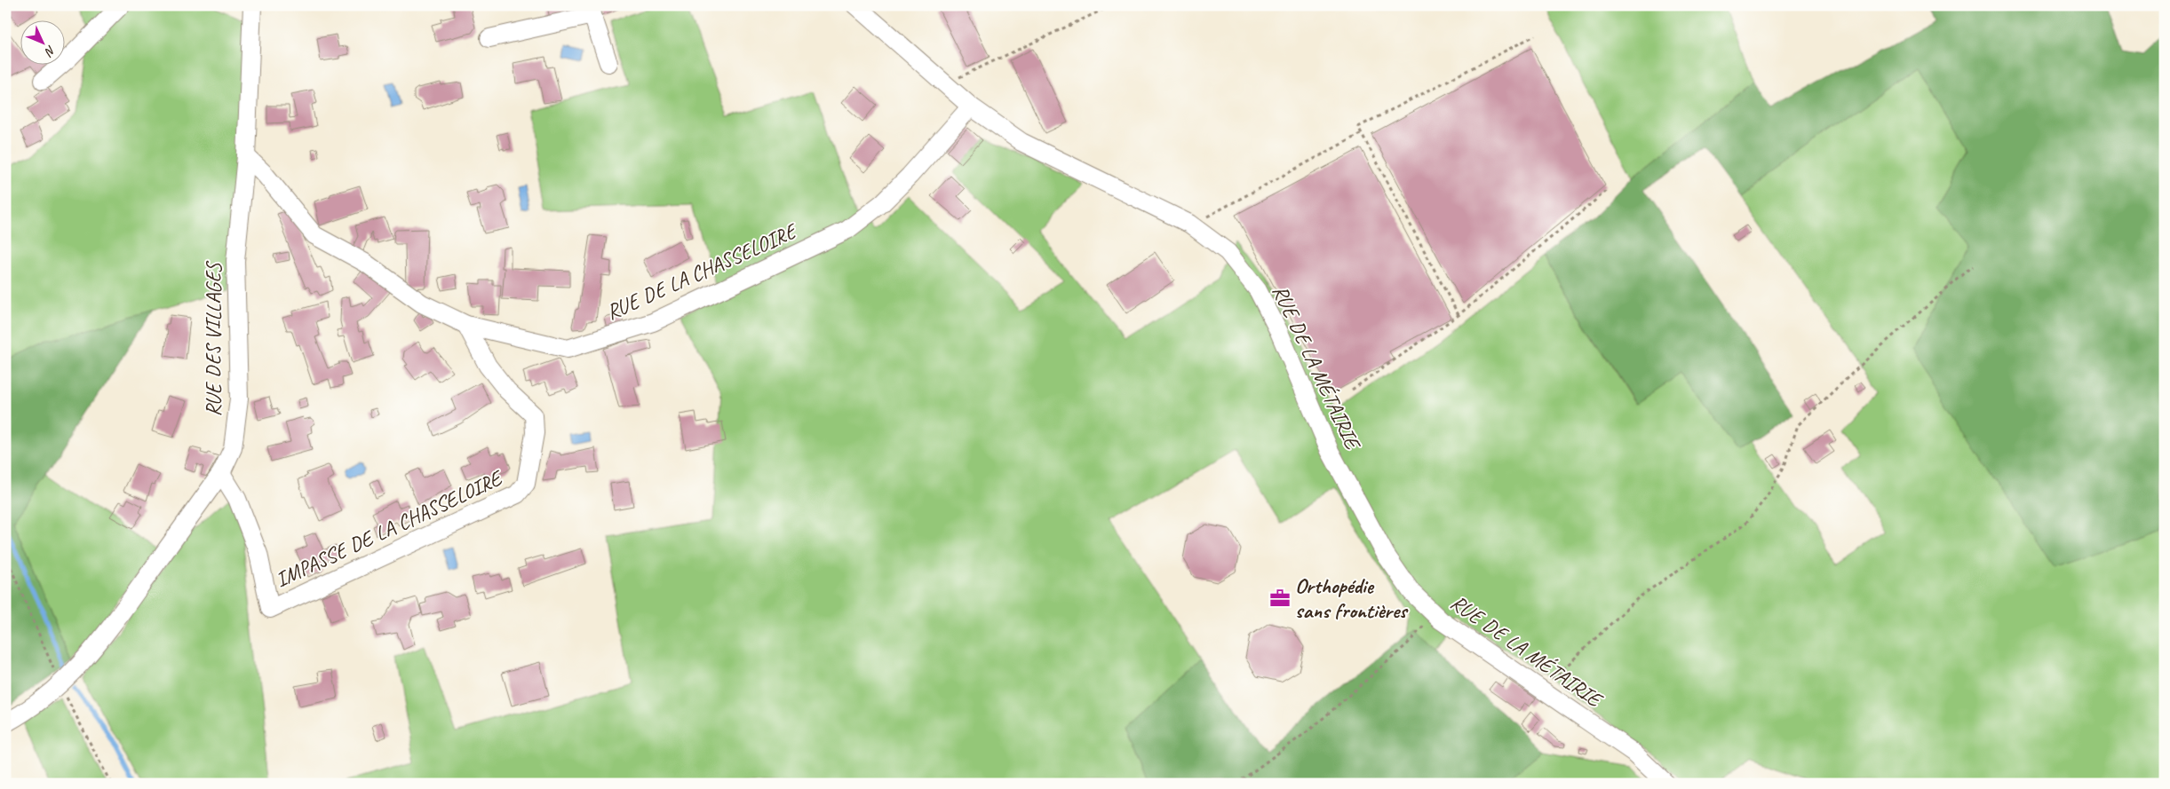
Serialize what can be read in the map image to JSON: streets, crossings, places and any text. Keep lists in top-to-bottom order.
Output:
{
  "streets": {
    "street": [
      "RUE DE LA CHASSELOIRE",
      "RUE DES VILLAGES",
      "RUE DE LA MÉTAIRIE",
      "IMPASSE DE LA CHASSELOIRE"
    ]
  },
  "crossings": [
    ["RUE DE LA CHASSELOIRE", "RUE DES VILLAGES"],
    ["RUE DE LA CHASSELOIRE", "RUE DE LA MÉTAIRIE"],
    ["RUE DE LA CHASSELOIRE", "IMPASSE DE LA CHASSELOIRE"],
    ["RUE DES VILLAGES", "IMPASSE DE LA CHASSELOIRE"]
  ],
  "places": {
    "office": ["Orthopédie sans frontières"]
  },
  "north": "bottom right"
}
